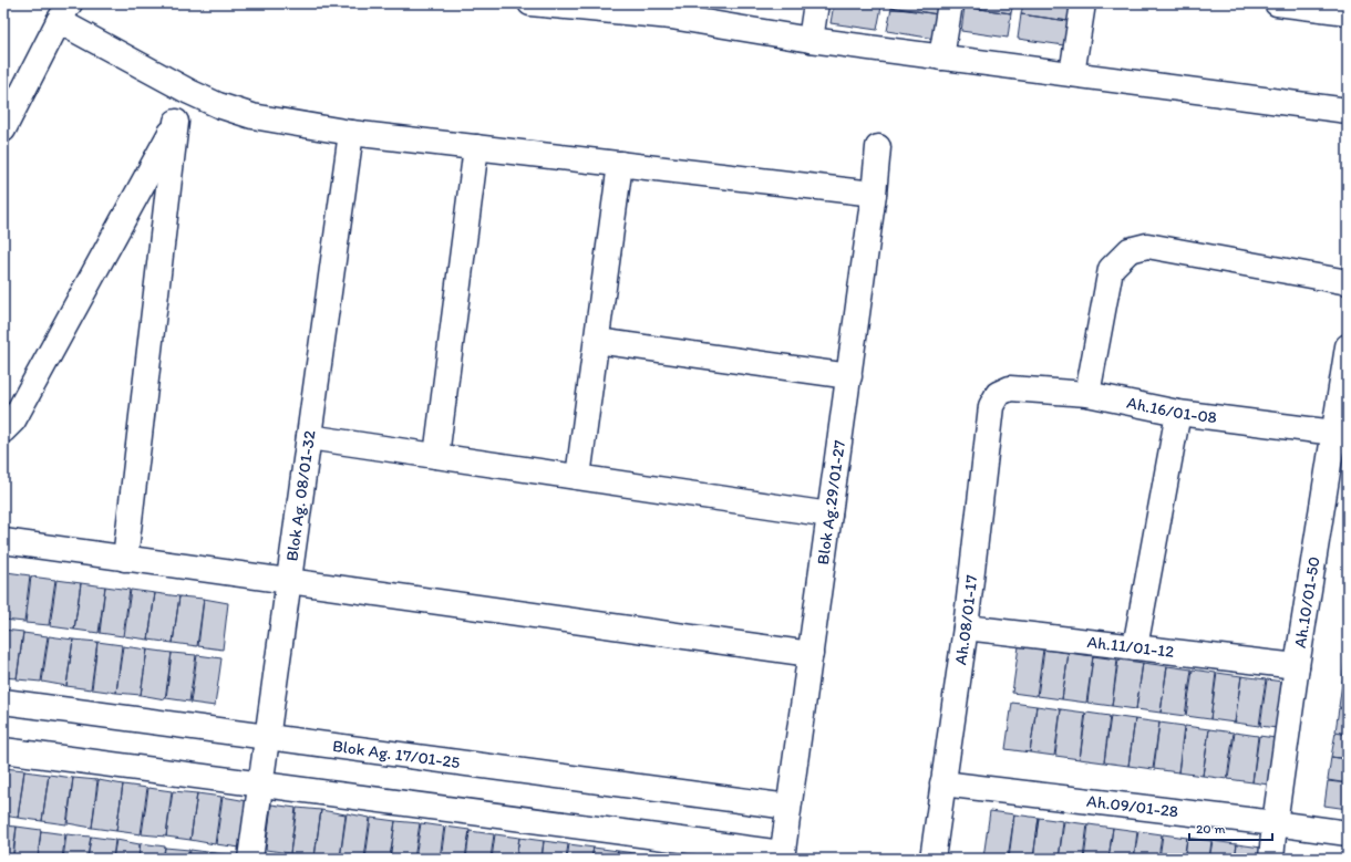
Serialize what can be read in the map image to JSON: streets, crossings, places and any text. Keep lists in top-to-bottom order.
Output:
{
  "streets": {
    "street": [
      "Ah.16/01-08",
      "Blok Ag. 08/01-32",
      "Blok Ag.29/01-27",
      "Ah.10/01-50",
      "Ah.08/01-17",
      "Ah.11/01-12",
      "Blok Ag. 17/01-25",
      "Ah.09/01-28"
    ]
  },
  "crossings": [
    ["Ah.16/01-08", "Ah.10/01-50"],
    ["Ah.16/01-08", "Ah.08/01-17"],
    ["Blok Ag. 08/01-32", "Blok Ag. 17/01-25"],
    ["Blok Ag.29/01-27", "Blok Ag. 17/01-25"],
    ["Ah.10/01-50", "Ah.11/01-12"],
    ["Ah.10/01-50", "Ah.09/01-28"],
    ["Ah.08/01-17", "Ah.11/01-12"],
    ["Ah.08/01-17", "Ah.09/01-28"]
  ],
  "scale_bar": "20 m"
}
